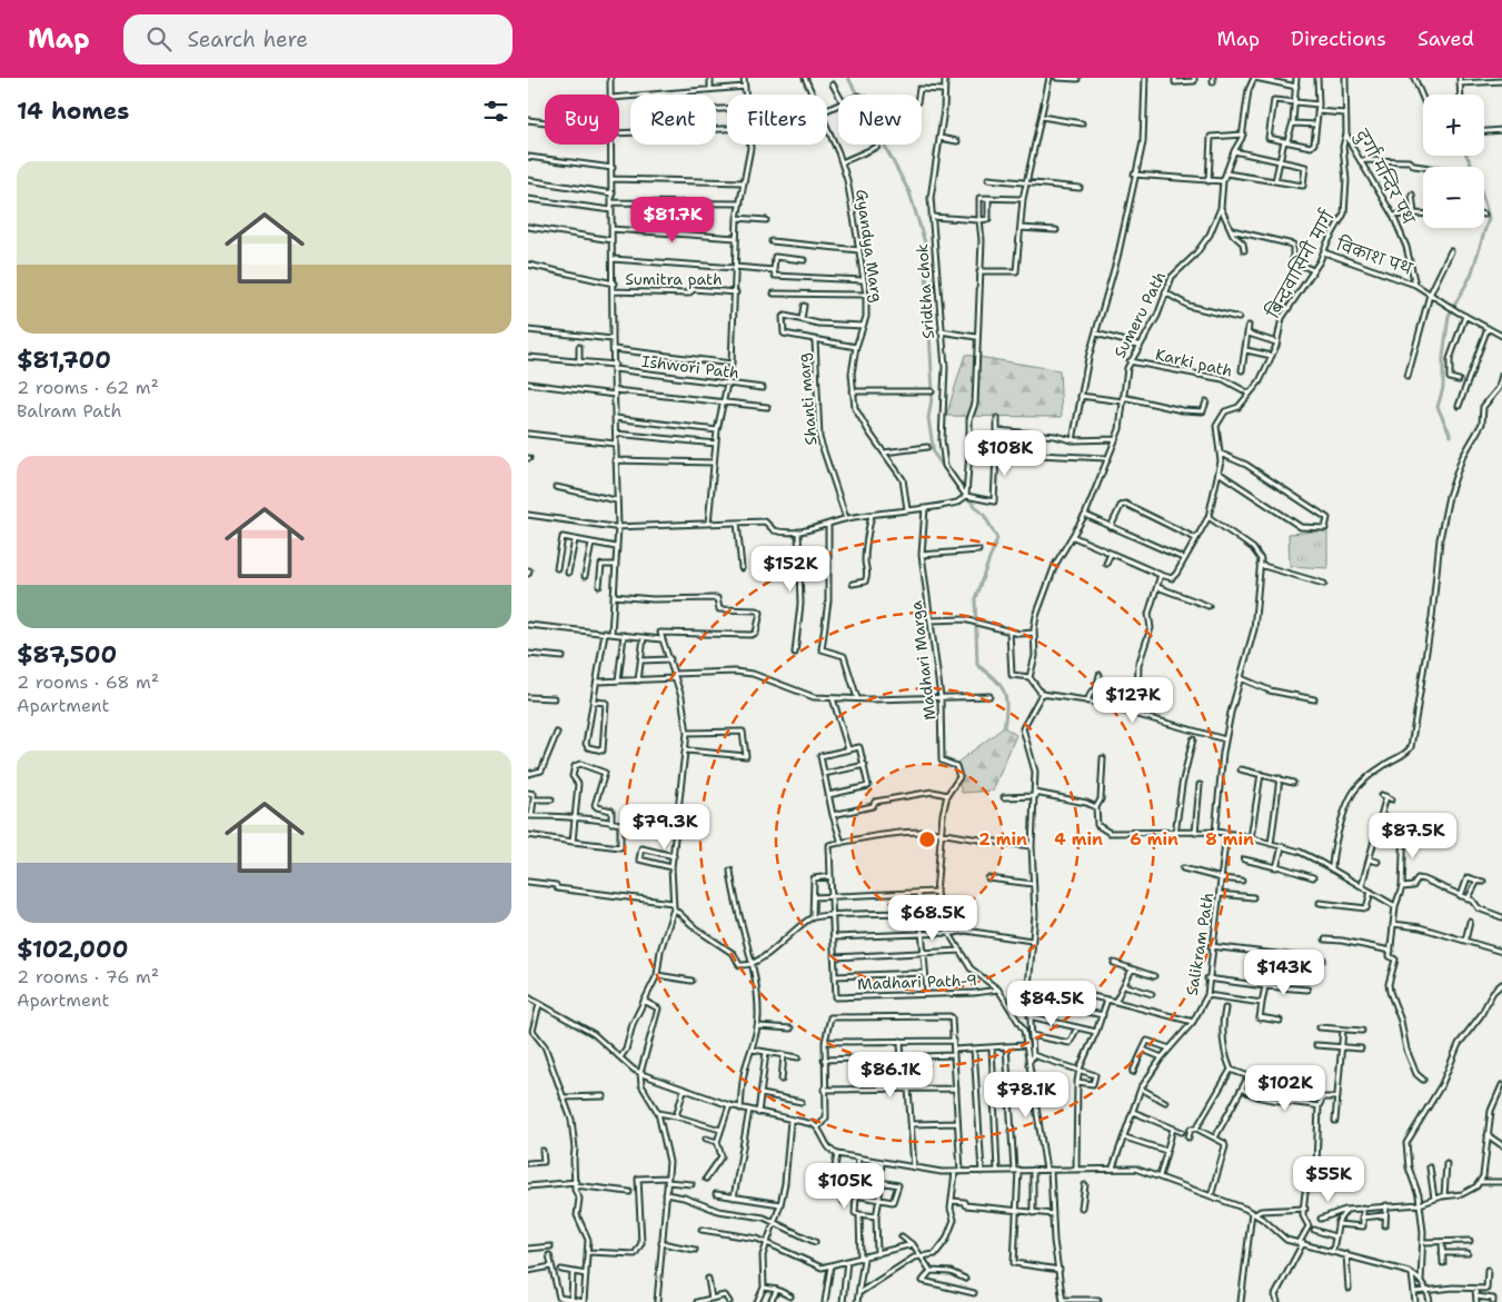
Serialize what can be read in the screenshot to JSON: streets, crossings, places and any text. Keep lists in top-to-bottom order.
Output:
{
  "streets": {
    "street": [
      "दुर्गा मन्दिर पथ",
      "Gyandya Marg",
      "विकाश पथ",
      "बिन्दवासिनी मार्ग",
      "Sumitra path",
      "Sridtha chok",
      "Sumeru Path",
      "Karki path",
      "Ishwori Path",
      "Shanti marg",
      "Madhari Marga",
      "Salikram Path",
      "Madhari Path-9"
    ]
  },
  "crossings": [
    ["दुर्गा मन्दिर पथ", "विकाश पथ"],
    ["दुर्गा मन्दिर पथ", "बिन्दवासिनी मार्ग"],
    ["विकाश पथ", "बिन्दवासिनी मार्ग"],
    ["बिन्दवासिनी मार्ग", "Karki path"],
    ["Sumeru Path", "Karki path"],
    ["Madhari Marga", "Madhari Path-9"]
  ],
  "page": {
    "header": "Map",
    "search": "Search here",
    "nav": ["Map", "Directions", "Saved"],
    "heading": "14 homes",
    "map_buttons": ["+", "−"],
    "chip": [
      "Buy",
      "Rent",
      "Filters",
      "New"
    ],
    "list": [
      {
        "name": "$81,700",
        "note": "2 rooms · 62 m² · Balram Path"
      },
      {
        "name": "$87,500",
        "note": "2 rooms · 68 m² · Apartment"
      },
      {
        "name": "$102,000",
        "note": "2 rooms · 76 m² · Apartment"
      }
    ],
    "price": [
      "$81.7K",
      "$108K",
      "$152K",
      "$127K",
      "$79.3K",
      "$87.5K",
      "$68.5K",
      "$143K",
      "$84.5K",
      "$86.1K",
      "$102K",
      "$78.1K",
      "$55K",
      "$105K"
    ]
  },
  "rings": [
    "2 min",
    "4 min",
    "6 min",
    "8 min"
  ]
}
